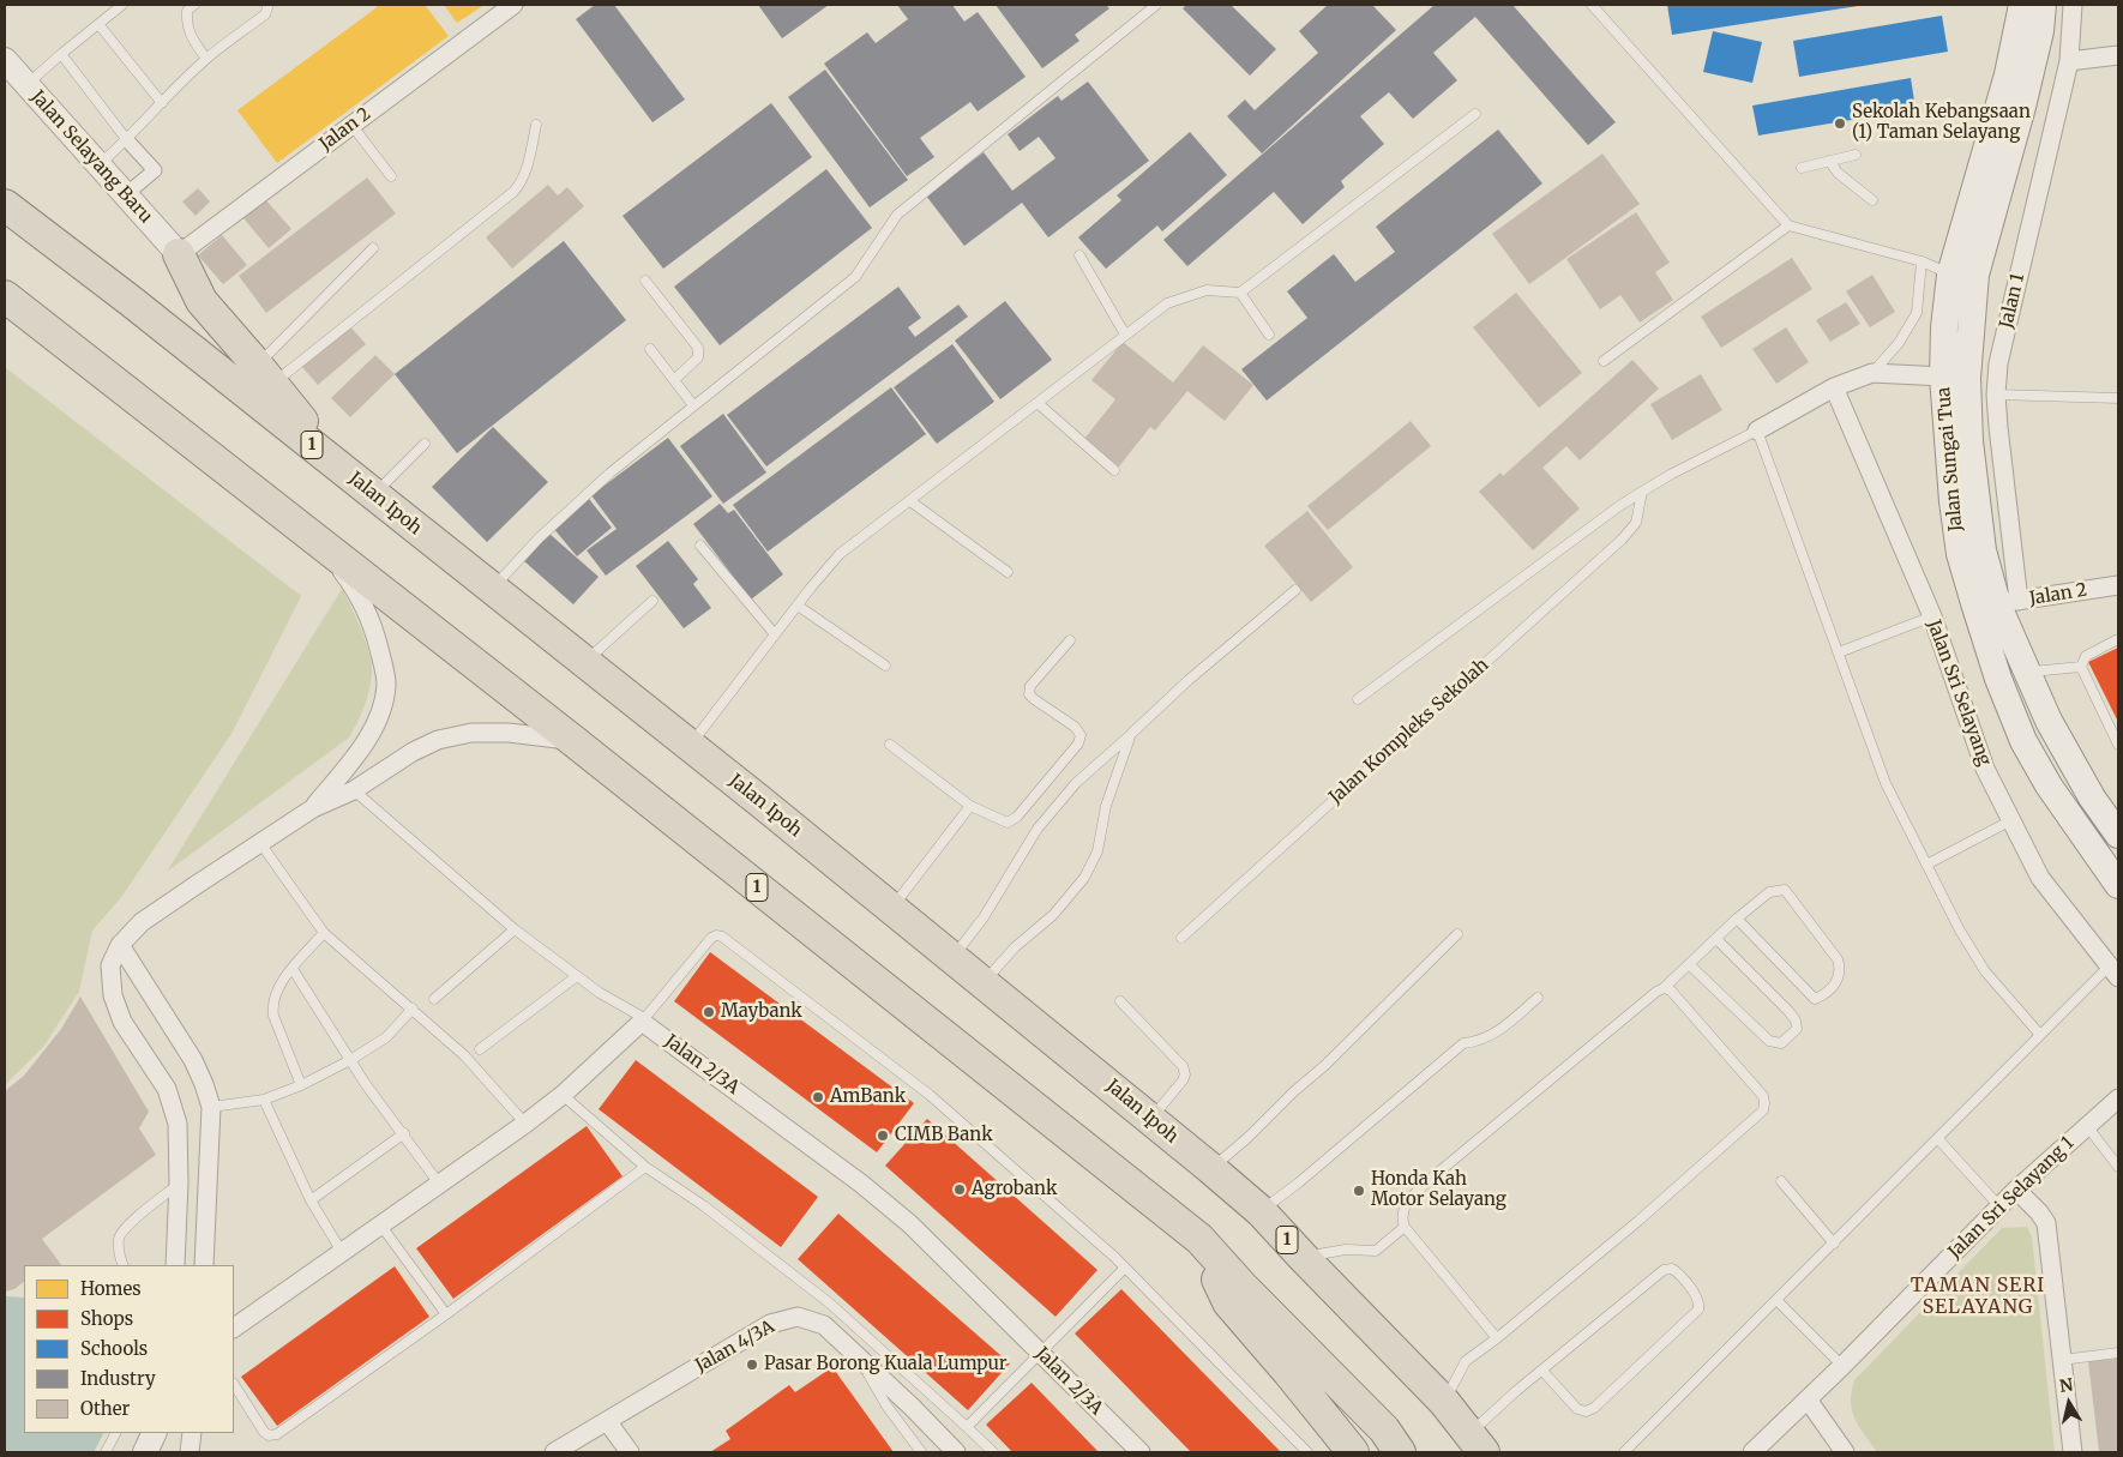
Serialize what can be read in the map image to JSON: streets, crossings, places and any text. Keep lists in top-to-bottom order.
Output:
{
  "streets": {
    "highway": ["1", "Jalan Ipoh"],
    "main road": ["Jalan Sungai Tua"],
    "street": [
      "Jalan 2",
      "Jalan Selayang Baru",
      "Jalan 1",
      "Jalan Sri Selayang",
      "Jalan 2/3A",
      "Jalan Sri Selayang 1",
      "Jalan 4/3A"
    ],
    "lane": ["Jalan Kompleks Sekolah"]
  },
  "crossings": [
    ["Jalan 2", "Jalan Selayang Baru"],
    ["Jalan 2", "Jalan 1"],
    ["Jalan 2", "Jalan Sungai Tua"],
    ["Jalan 1", "Jalan Sungai Tua"]
  ],
  "districts": ["TAMAN SERI SELAYANG"],
  "places": [
    "Sekolah Kebangsaan (1) Taman Selayang",
    "Maybank",
    "AmBank",
    "CIMB Bank",
    "Agrobank",
    "Honda Kah Motor Selayang",
    "Pasar Borong Kuala Lumpur"
  ],
  "legend": [
    "Homes",
    "Shops",
    "Schools",
    "Industry",
    "Other"
  ],
  "north": "top"
}
